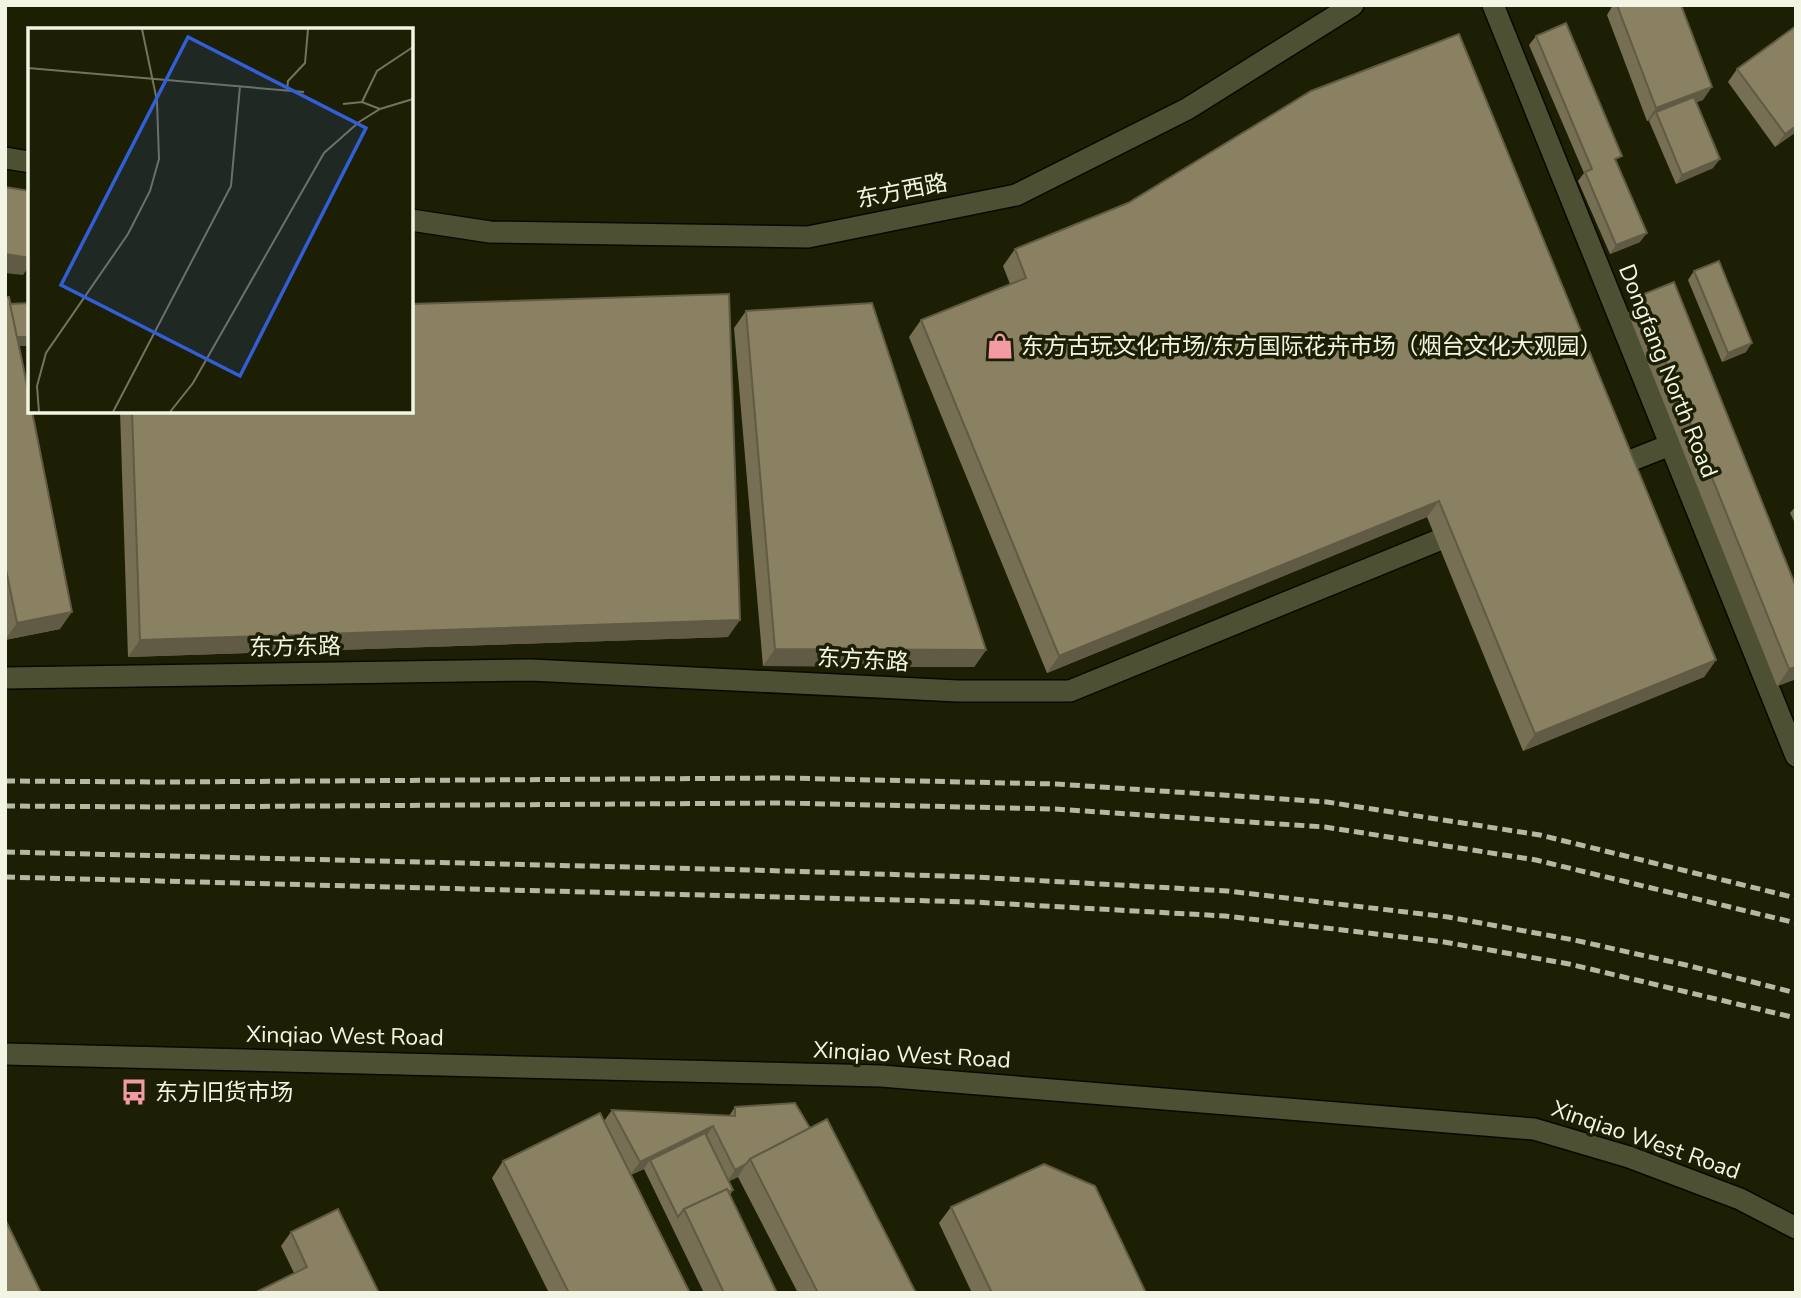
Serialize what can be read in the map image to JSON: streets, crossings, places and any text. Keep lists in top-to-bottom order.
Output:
{
  "streets": {
    "street": [
      "东方西路",
      "Dongfang North Road",
      "东方东路",
      "Xinqiao West Road"
    ]
  },
  "places": {
    "shop": ["东方古玩文化市场/东方国际花卉市场（烟台文化大观园）"],
    "bus stop": ["东方旧货市场"]
  }
}
